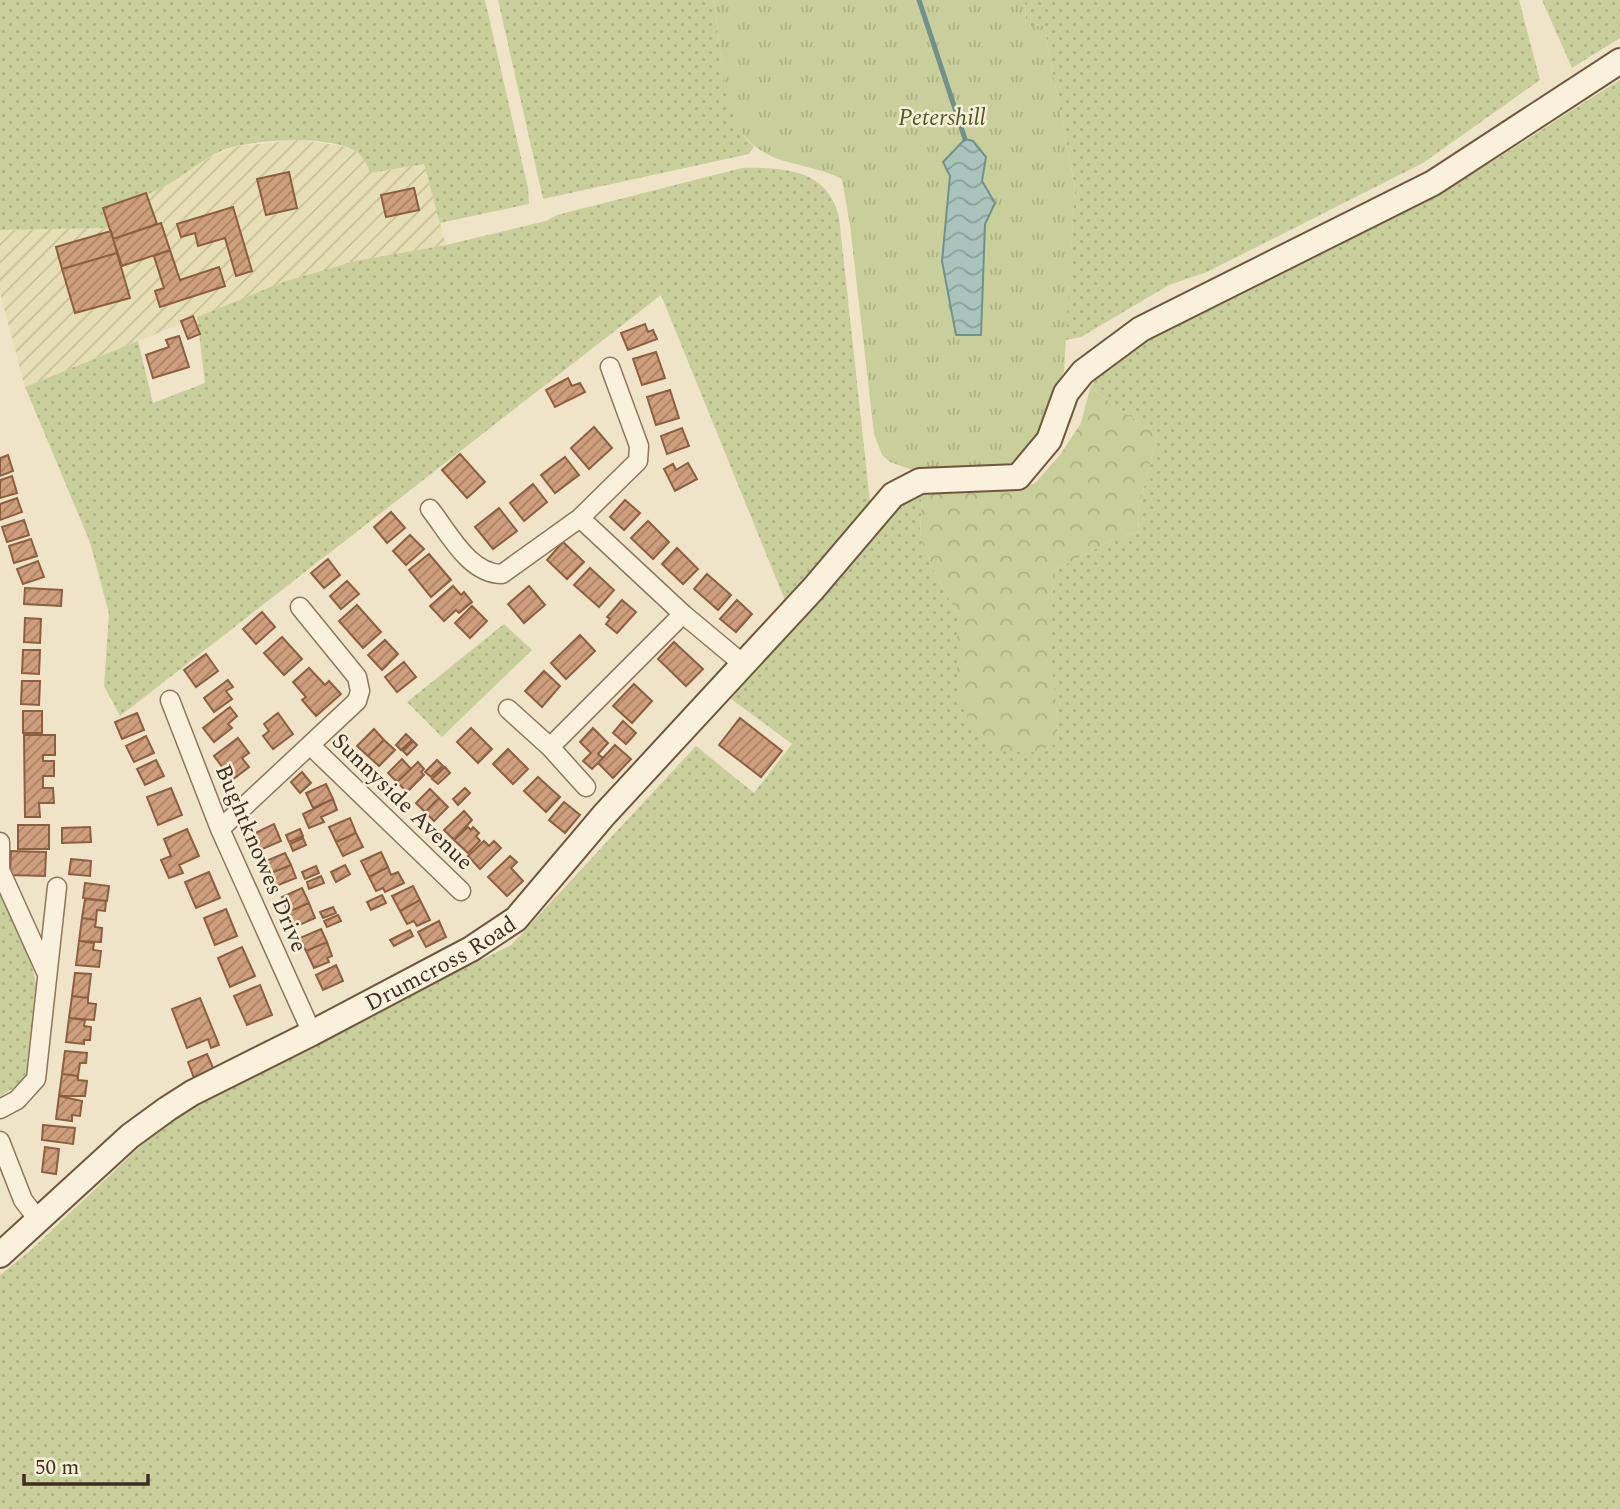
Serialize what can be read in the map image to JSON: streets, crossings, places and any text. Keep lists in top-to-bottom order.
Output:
{
  "streets": {
    "street": ["Sunnyside Avenue", "Bughtknowes Drive", "Drumcross Road"]
  },
  "crossings": [
    ["Sunnyside Avenue", "Bughtknowes Drive"],
    ["Bughtknowes Drive", "Drumcross Road"]
  ],
  "parks": ["Petershill"],
  "scale_bar": "50 m"
}
